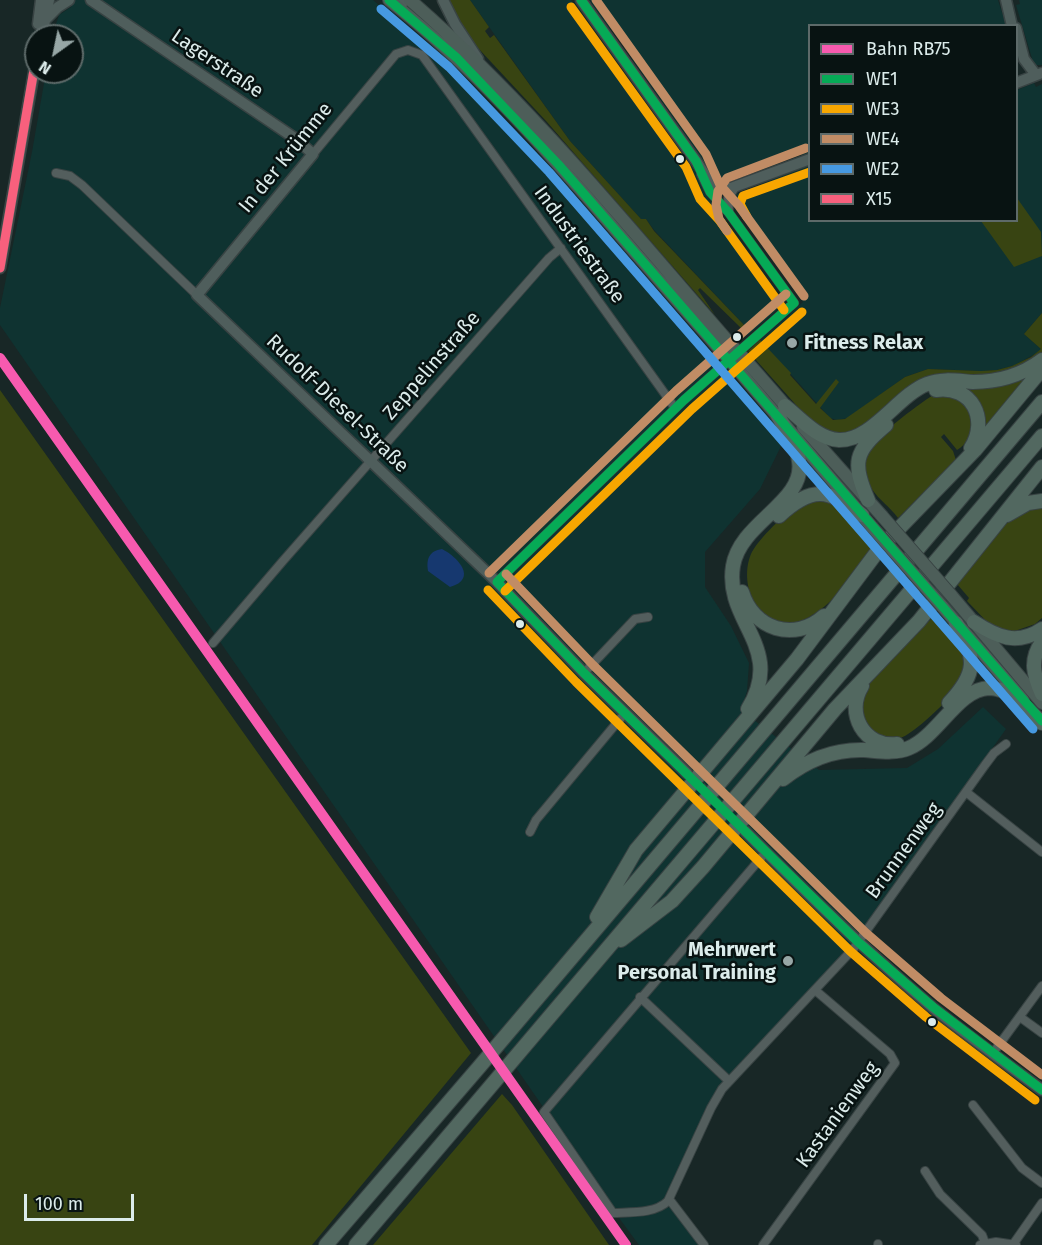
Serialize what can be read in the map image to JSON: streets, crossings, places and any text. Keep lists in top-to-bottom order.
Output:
{
  "streets": {
    "street": [
      "Lagerstraße",
      "In der Krümme",
      "Industriestraße",
      "Zeppelinstraße",
      "Rudolf-Diesel-Straße",
      "Brunnenweg",
      "Kastanienweg"
    ]
  },
  "crossings": [
    ["Lagerstraße", "In der Krümme"],
    ["In der Krümme", "Industriestraße"],
    ["In der Krümme", "Rudolf-Diesel-Straße"],
    ["Industriestraße", "Zeppelinstraße"],
    ["Zeppelinstraße", "Rudolf-Diesel-Straße"],
    ["Brunnenweg", "Kastanienweg"]
  ],
  "places": ["Fitness Relax", "Mehrwert Personal Training"],
  "lines": [
    "transit line WE1",
    "transit line WE4",
    "transit line WE3",
    "transit line WE2",
    "transit line X15",
    "rail line RB75"
  ],
  "legend": [
    "Bahn RB75",
    "WE1",
    "WE3",
    "WE4",
    "WE2",
    "X15"
  ],
  "scale_bar": "100 m",
  "north": "bottom left"
}
